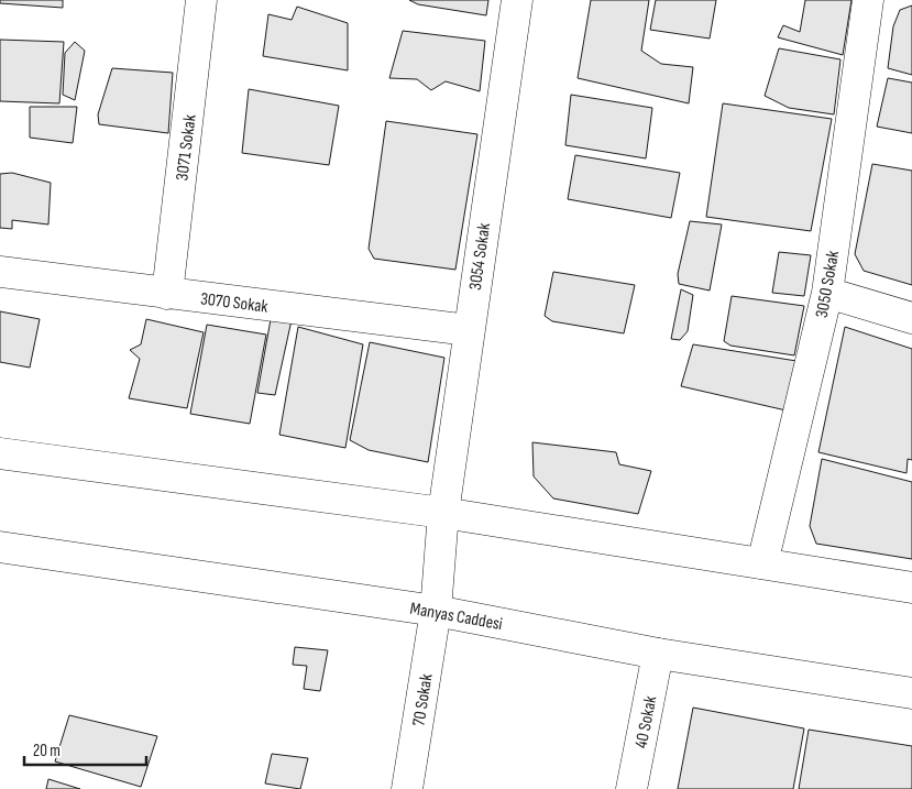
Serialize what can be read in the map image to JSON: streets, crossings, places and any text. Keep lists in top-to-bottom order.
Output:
{
  "streets": {
    "street": [
      "3071 Sokak",
      "3054 Sokak",
      "3050 Sokak",
      "3070 Sokak",
      "Manyas Caddesi",
      "70 Sokak",
      "40 Sokak"
    ]
  },
  "crossings": [
    ["3071 Sokak", "3070 Sokak"],
    ["3054 Sokak", "3070 Sokak"],
    ["3054 Sokak", "70 Sokak"],
    ["Manyas Caddesi", "70 Sokak"],
    ["Manyas Caddesi", "40 Sokak"]
  ],
  "scale_bar": "20 m"
}
